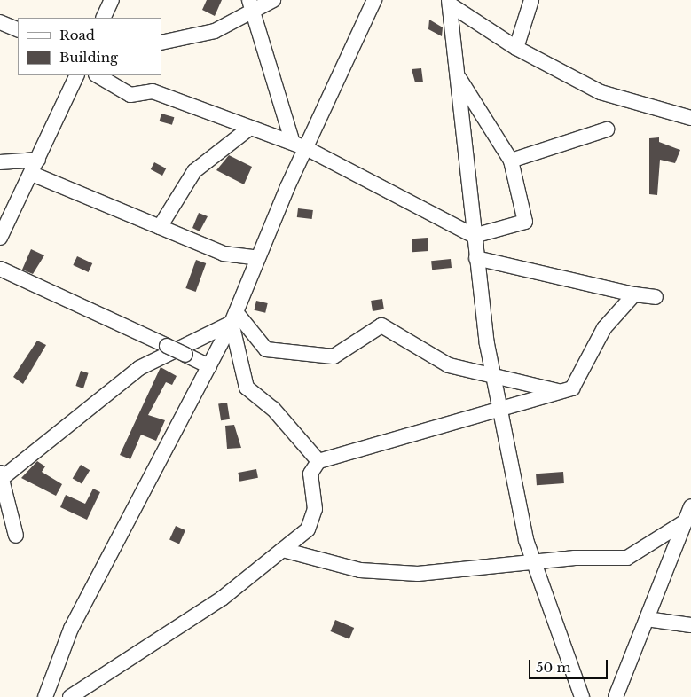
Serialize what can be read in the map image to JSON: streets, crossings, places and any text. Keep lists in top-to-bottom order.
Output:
{
  "legend": ["Road", "Building"],
  "scale_bar": "50 m"
}
